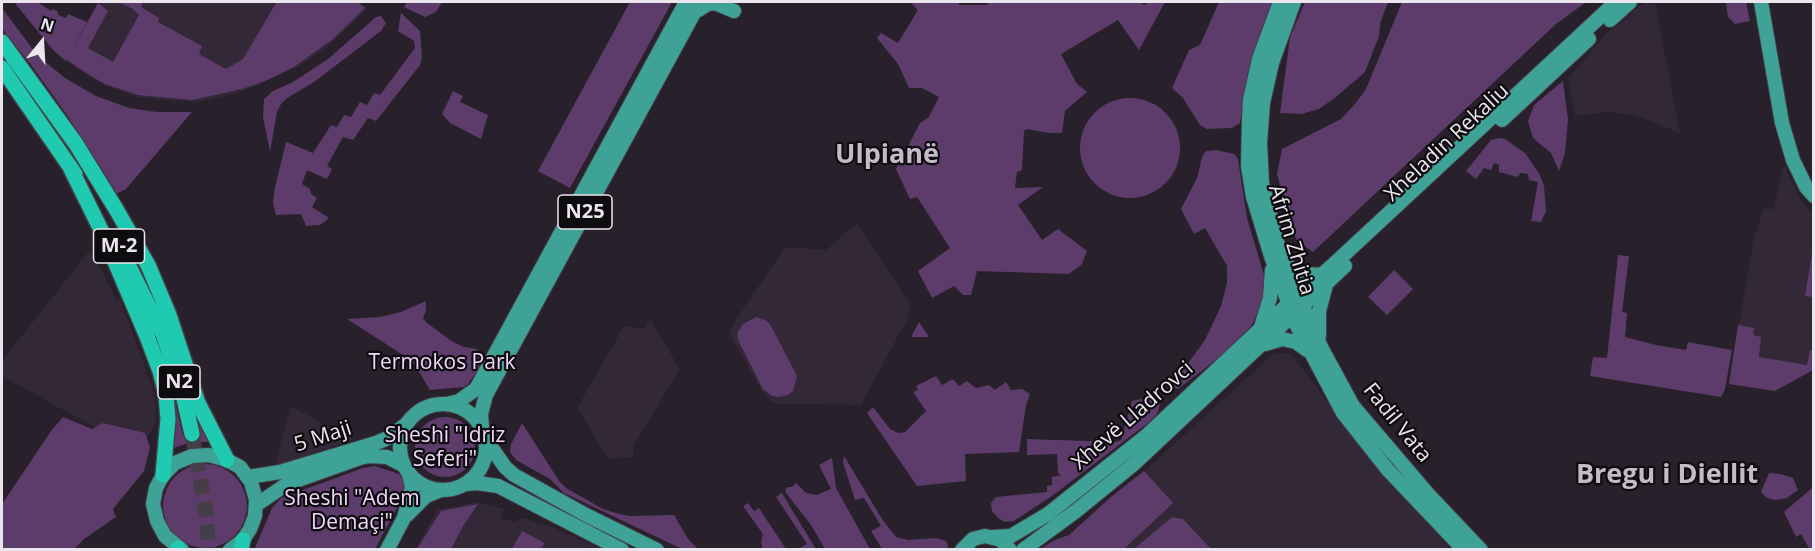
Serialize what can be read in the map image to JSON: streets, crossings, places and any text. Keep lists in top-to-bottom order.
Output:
{
  "streets": {
    "highway": ["M-2", "N2"],
    "main road": [
      "Xheladin Rekaliu",
      "N25",
      "Afrim Zhitia",
      "Xhevë Lladrovci",
      "Fadil Vata",
      "5 Maji"
    ]
  },
  "crossings": [
    ["Xheladin Rekaliu", "Afrim Zhitia"],
    ["Xheladin Rekaliu", "Xhevë Lladrovci"],
    ["Xheladin Rekaliu", "Fadil Vata"],
    ["N25", "5 Maji"],
    ["Afrim Zhitia", "Xhevë Lladrovci"],
    ["Afrim Zhitia", "Fadil Vata"],
    ["M-2", "N2"],
    ["Xhevë Lladrovci", "Fadil Vata"]
  ],
  "districts": ["Ulpianë", "Bregu i Diellit"],
  "parks": ["Termokos Park", "Sheshi \"Idriz Seferi\"", "Sheshi \"Adem Demaçi\""],
  "north": "top"
}
